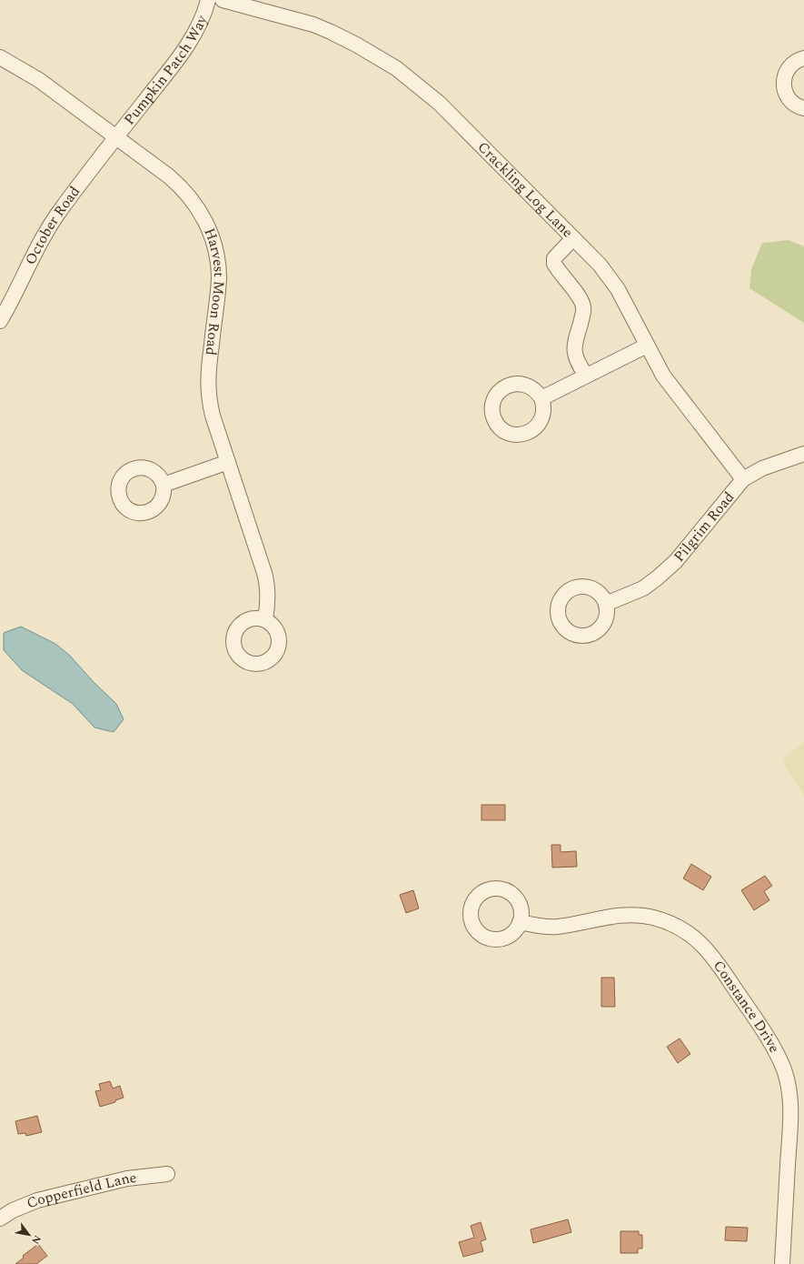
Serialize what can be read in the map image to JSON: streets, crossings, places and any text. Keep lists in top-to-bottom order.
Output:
{
  "streets": {
    "street": [
      "Pumpkin Patch Way",
      "Crackling Log Lane",
      "October Road",
      "Harvest Moon Road",
      "Pilgrim Road",
      "Constance Drive",
      "Copperfield Lane"
    ]
  },
  "crossings": [
    ["Pumpkin Patch Way", "October Road"],
    ["Pumpkin Patch Way", "Harvest Moon Road"],
    ["Crackling Log Lane", "Pilgrim Road"],
    ["October Road", "Harvest Moon Road"]
  ],
  "north": "bottom right"
}
